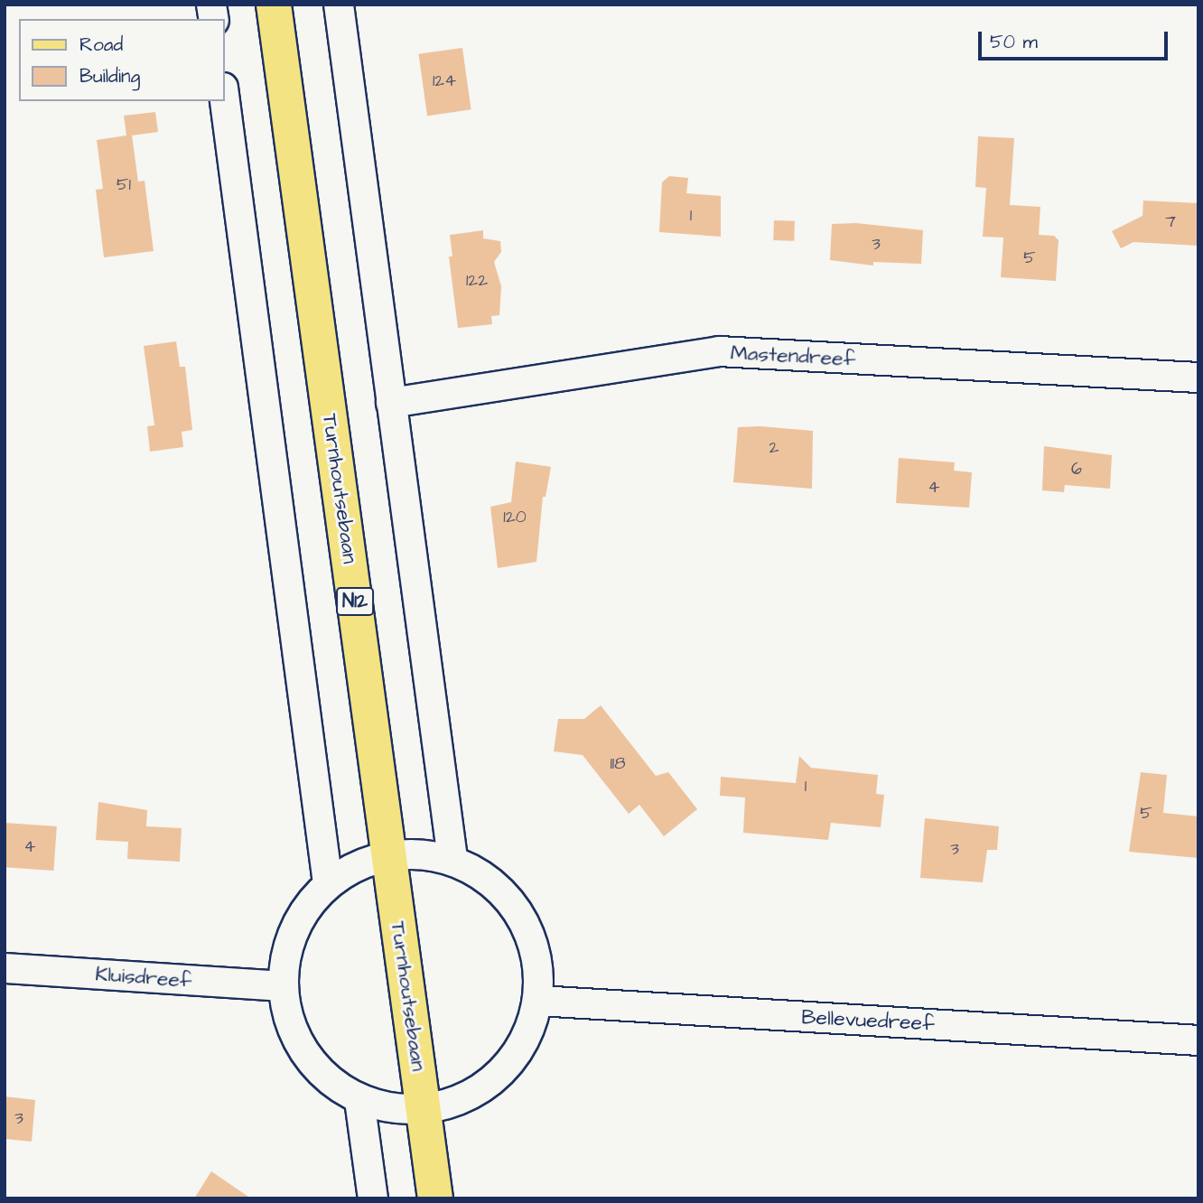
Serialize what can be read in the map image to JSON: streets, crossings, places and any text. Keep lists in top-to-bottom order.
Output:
{
  "streets": {
    "main road": ["Turnhoutsebaan", "N12"],
    "street": ["Mastendreef", "Kluisdreef", "Bellevuedreef"]
  },
  "house_numbers": [
    "124",
    "51",
    "1",
    "7",
    "3",
    "5",
    "122",
    "2",
    "6",
    "4",
    "120",
    "118",
    "1",
    "5",
    "4",
    "3",
    "3"
  ],
  "legend": ["Road", "Building"],
  "scale_bar": "50 m"
}
